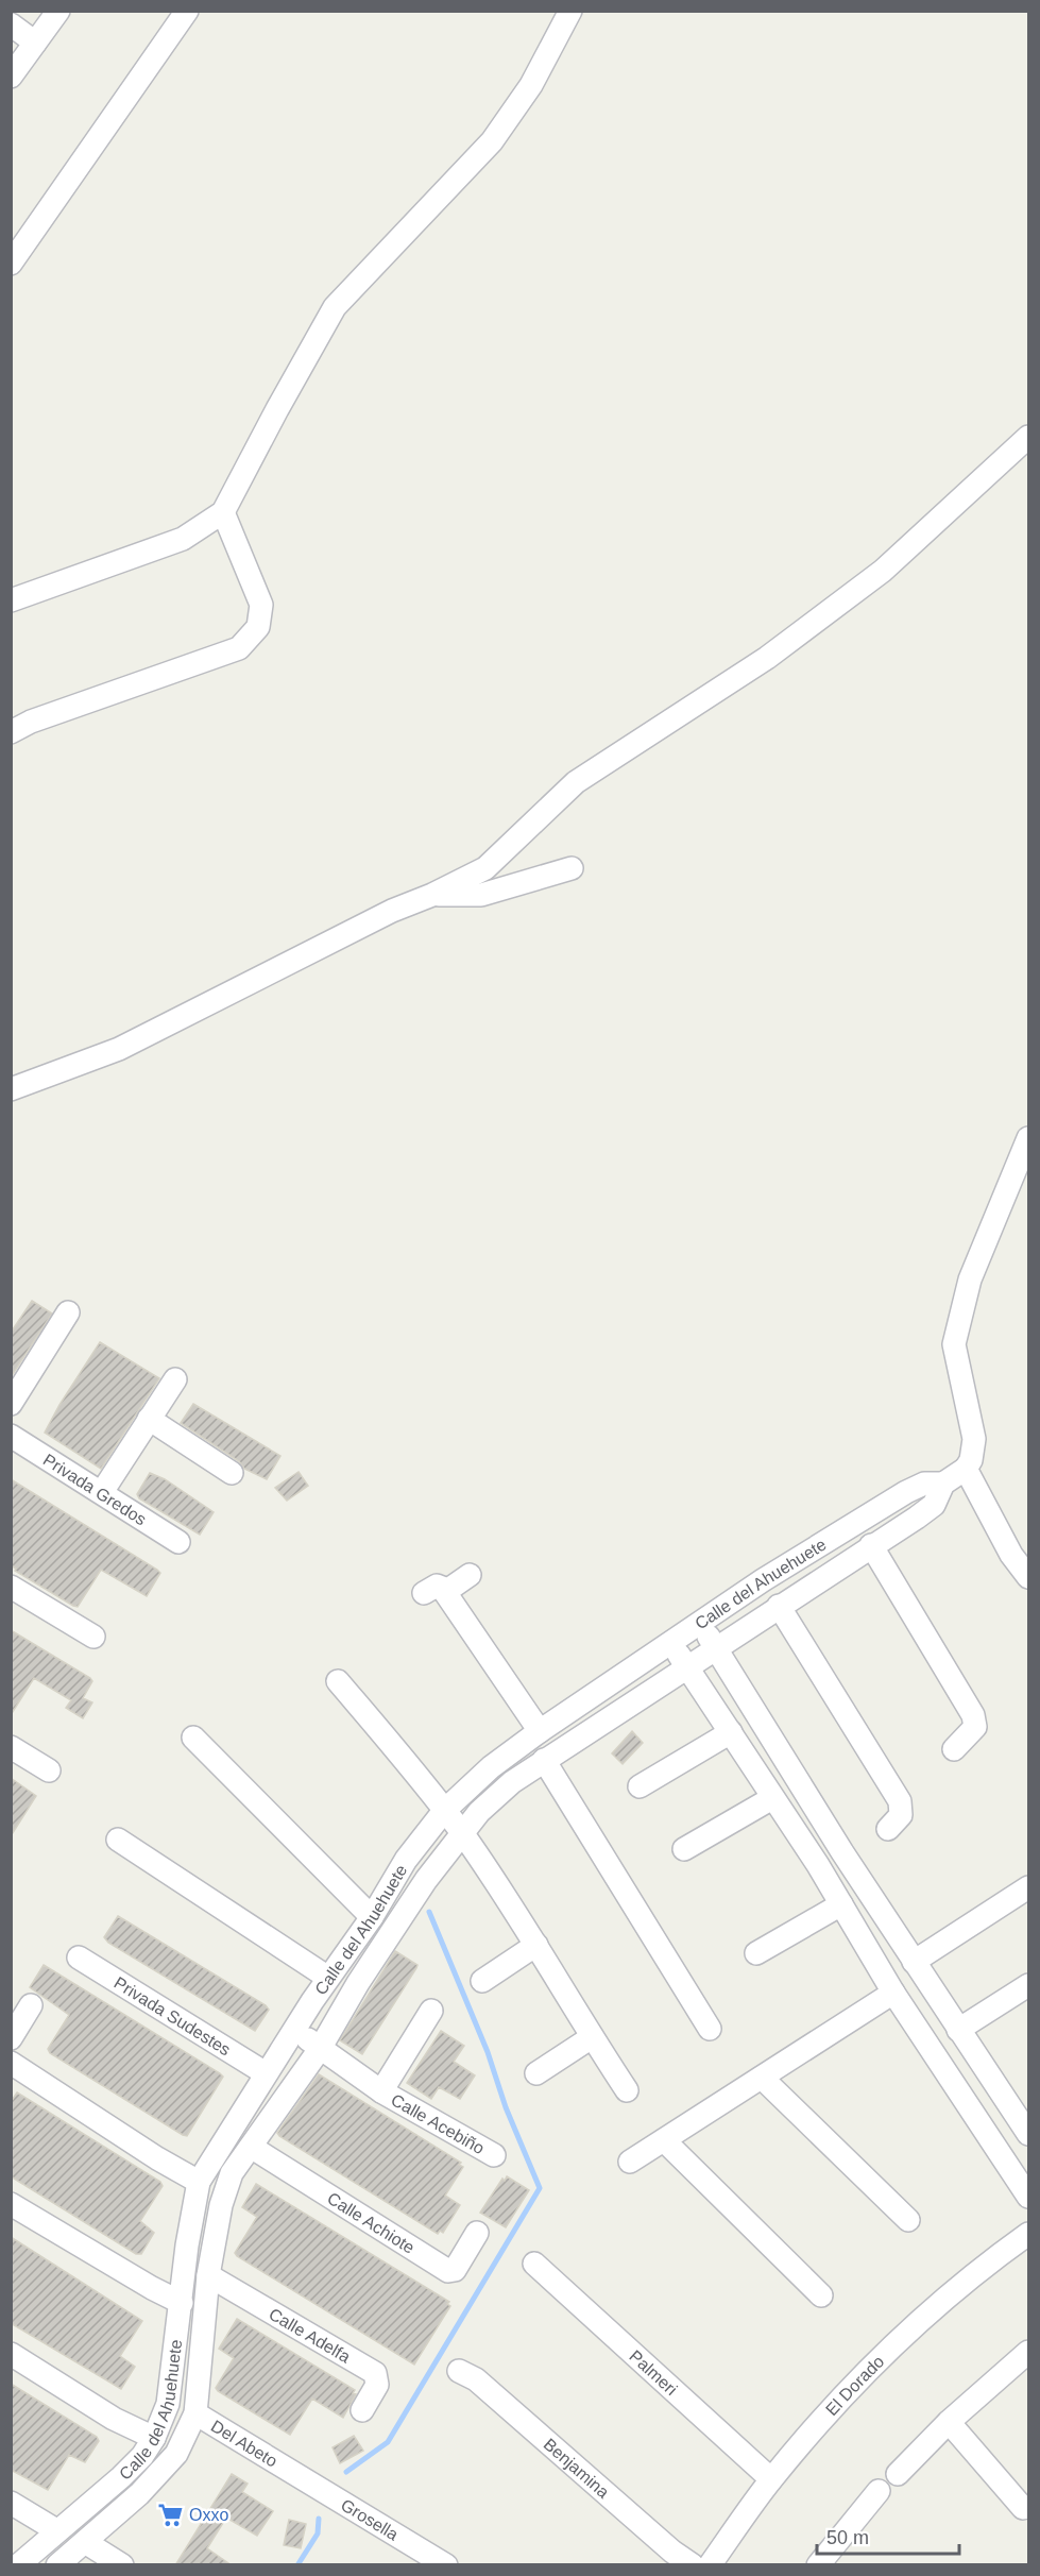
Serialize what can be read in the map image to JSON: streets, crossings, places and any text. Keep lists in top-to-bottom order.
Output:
{
  "streets": {
    "street": [
      "Privada Gredos",
      "Calle del Ahuehuete",
      "Privada Sudestes",
      "Calle Acebiño",
      "Calle Achiote",
      "Calle Adelfa",
      "Palmeri",
      "El Dorado",
      "Del Abeto",
      "Benjamina",
      "Grosella"
    ]
  },
  "crossings": [
    ["Calle del Ahuehuete", "Privada Sudestes"],
    ["Calle del Ahuehuete", "Calle Acebiño"],
    ["Calle del Ahuehuete", "Calle Achiote"],
    ["Calle del Ahuehuete", "Calle Adelfa"],
    ["Calle del Ahuehuete", "Del Abeto"],
    ["Palmeri", "El Dorado"],
    ["Del Abeto", "Grosella"]
  ],
  "places": {
    "supermarket": ["Oxxo"]
  },
  "scale_bar": "50 m"
}
